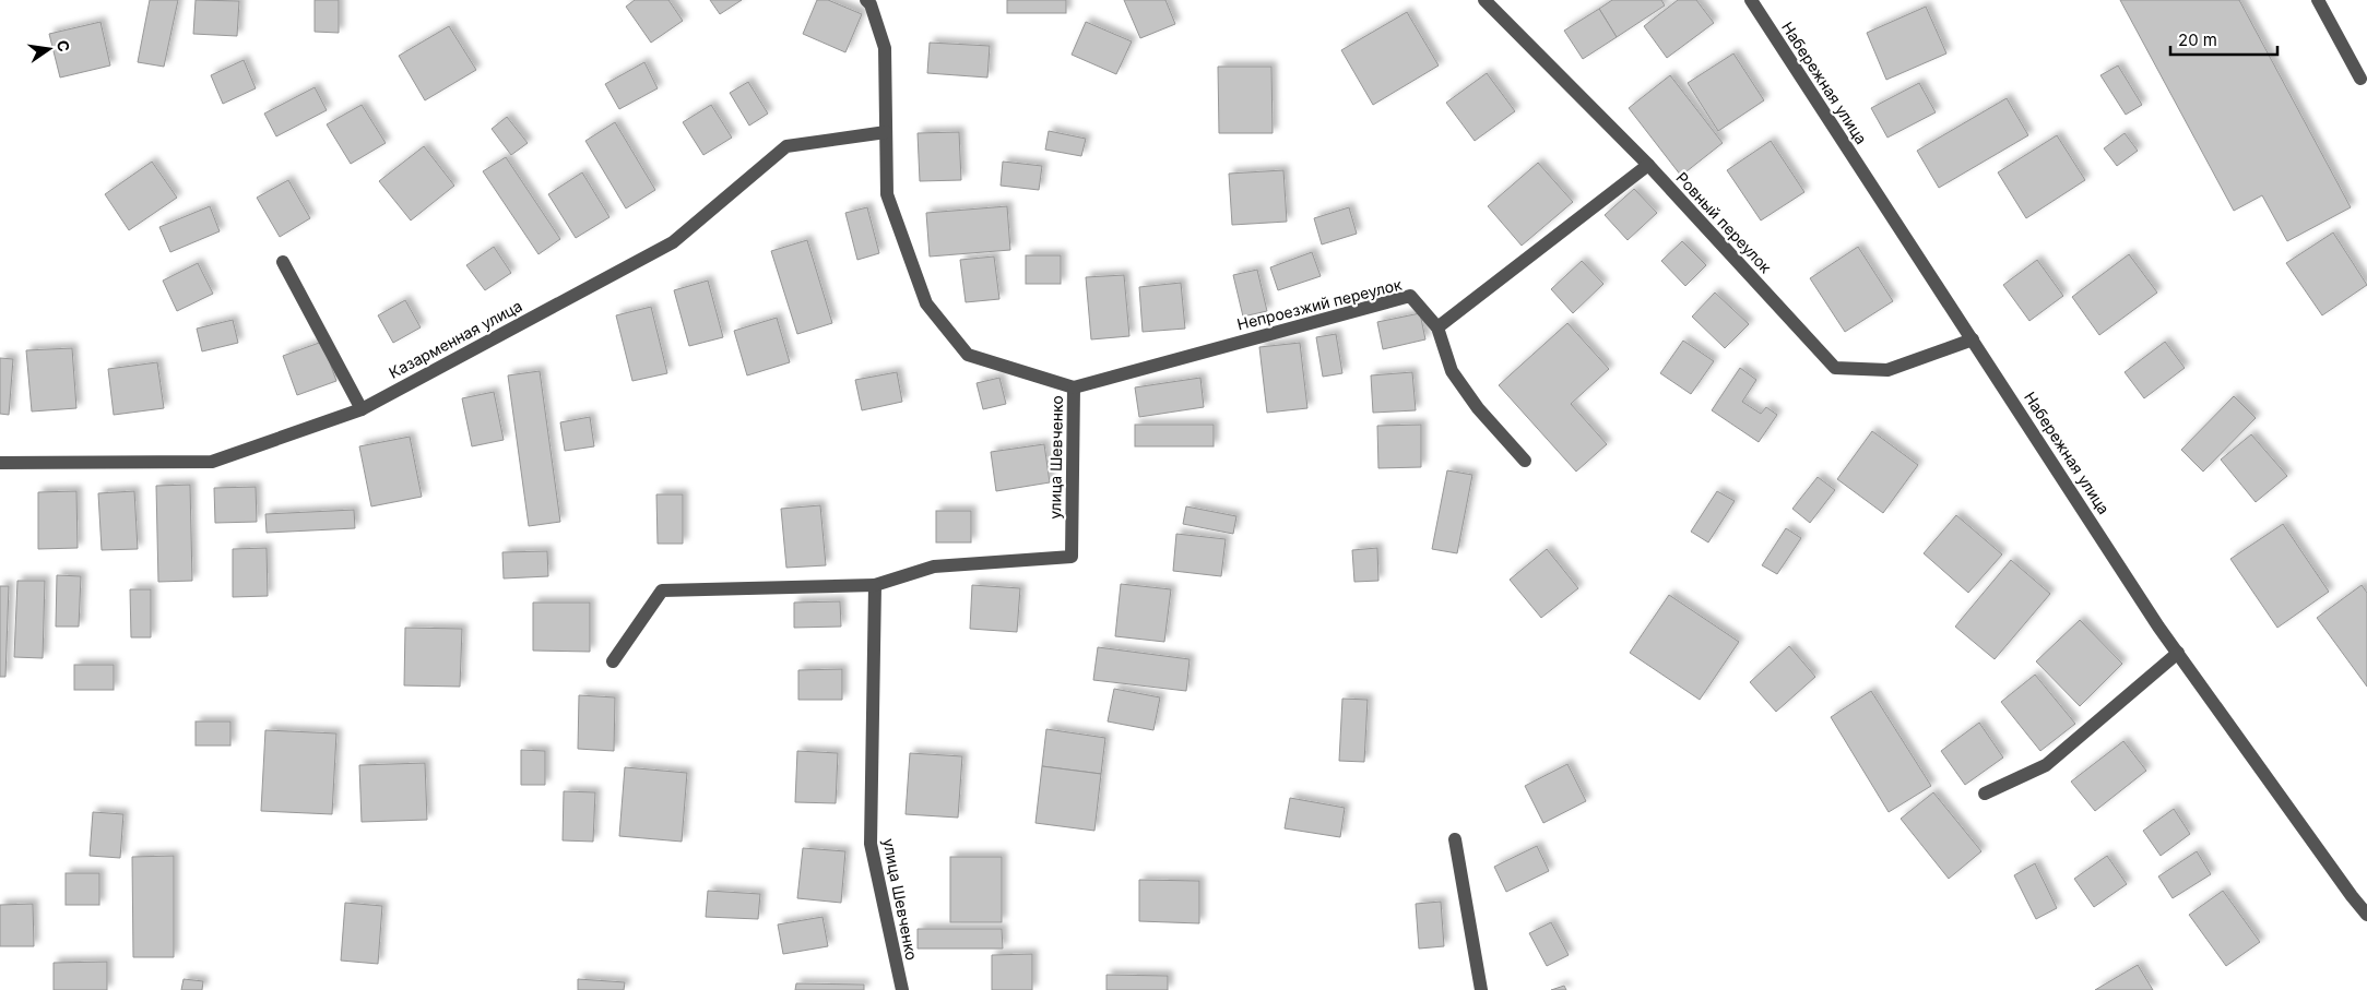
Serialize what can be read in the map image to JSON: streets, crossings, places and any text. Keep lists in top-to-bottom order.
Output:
{
  "streets": {
    "street": [
      "Набережная улица",
      "Ровный переулок",
      "Непроезжий переулок",
      "Казарменная улица",
      "улица Шевченко"
    ]
  },
  "crossings": [
    ["Набережная улица", "Ровный переулок"],
    ["Непроезжий переулок", "улица Шевченко"],
    ["Казарменная улица", "улица Шевченко"]
  ],
  "scale_bar": "20 m",
  "north": "right"
}
